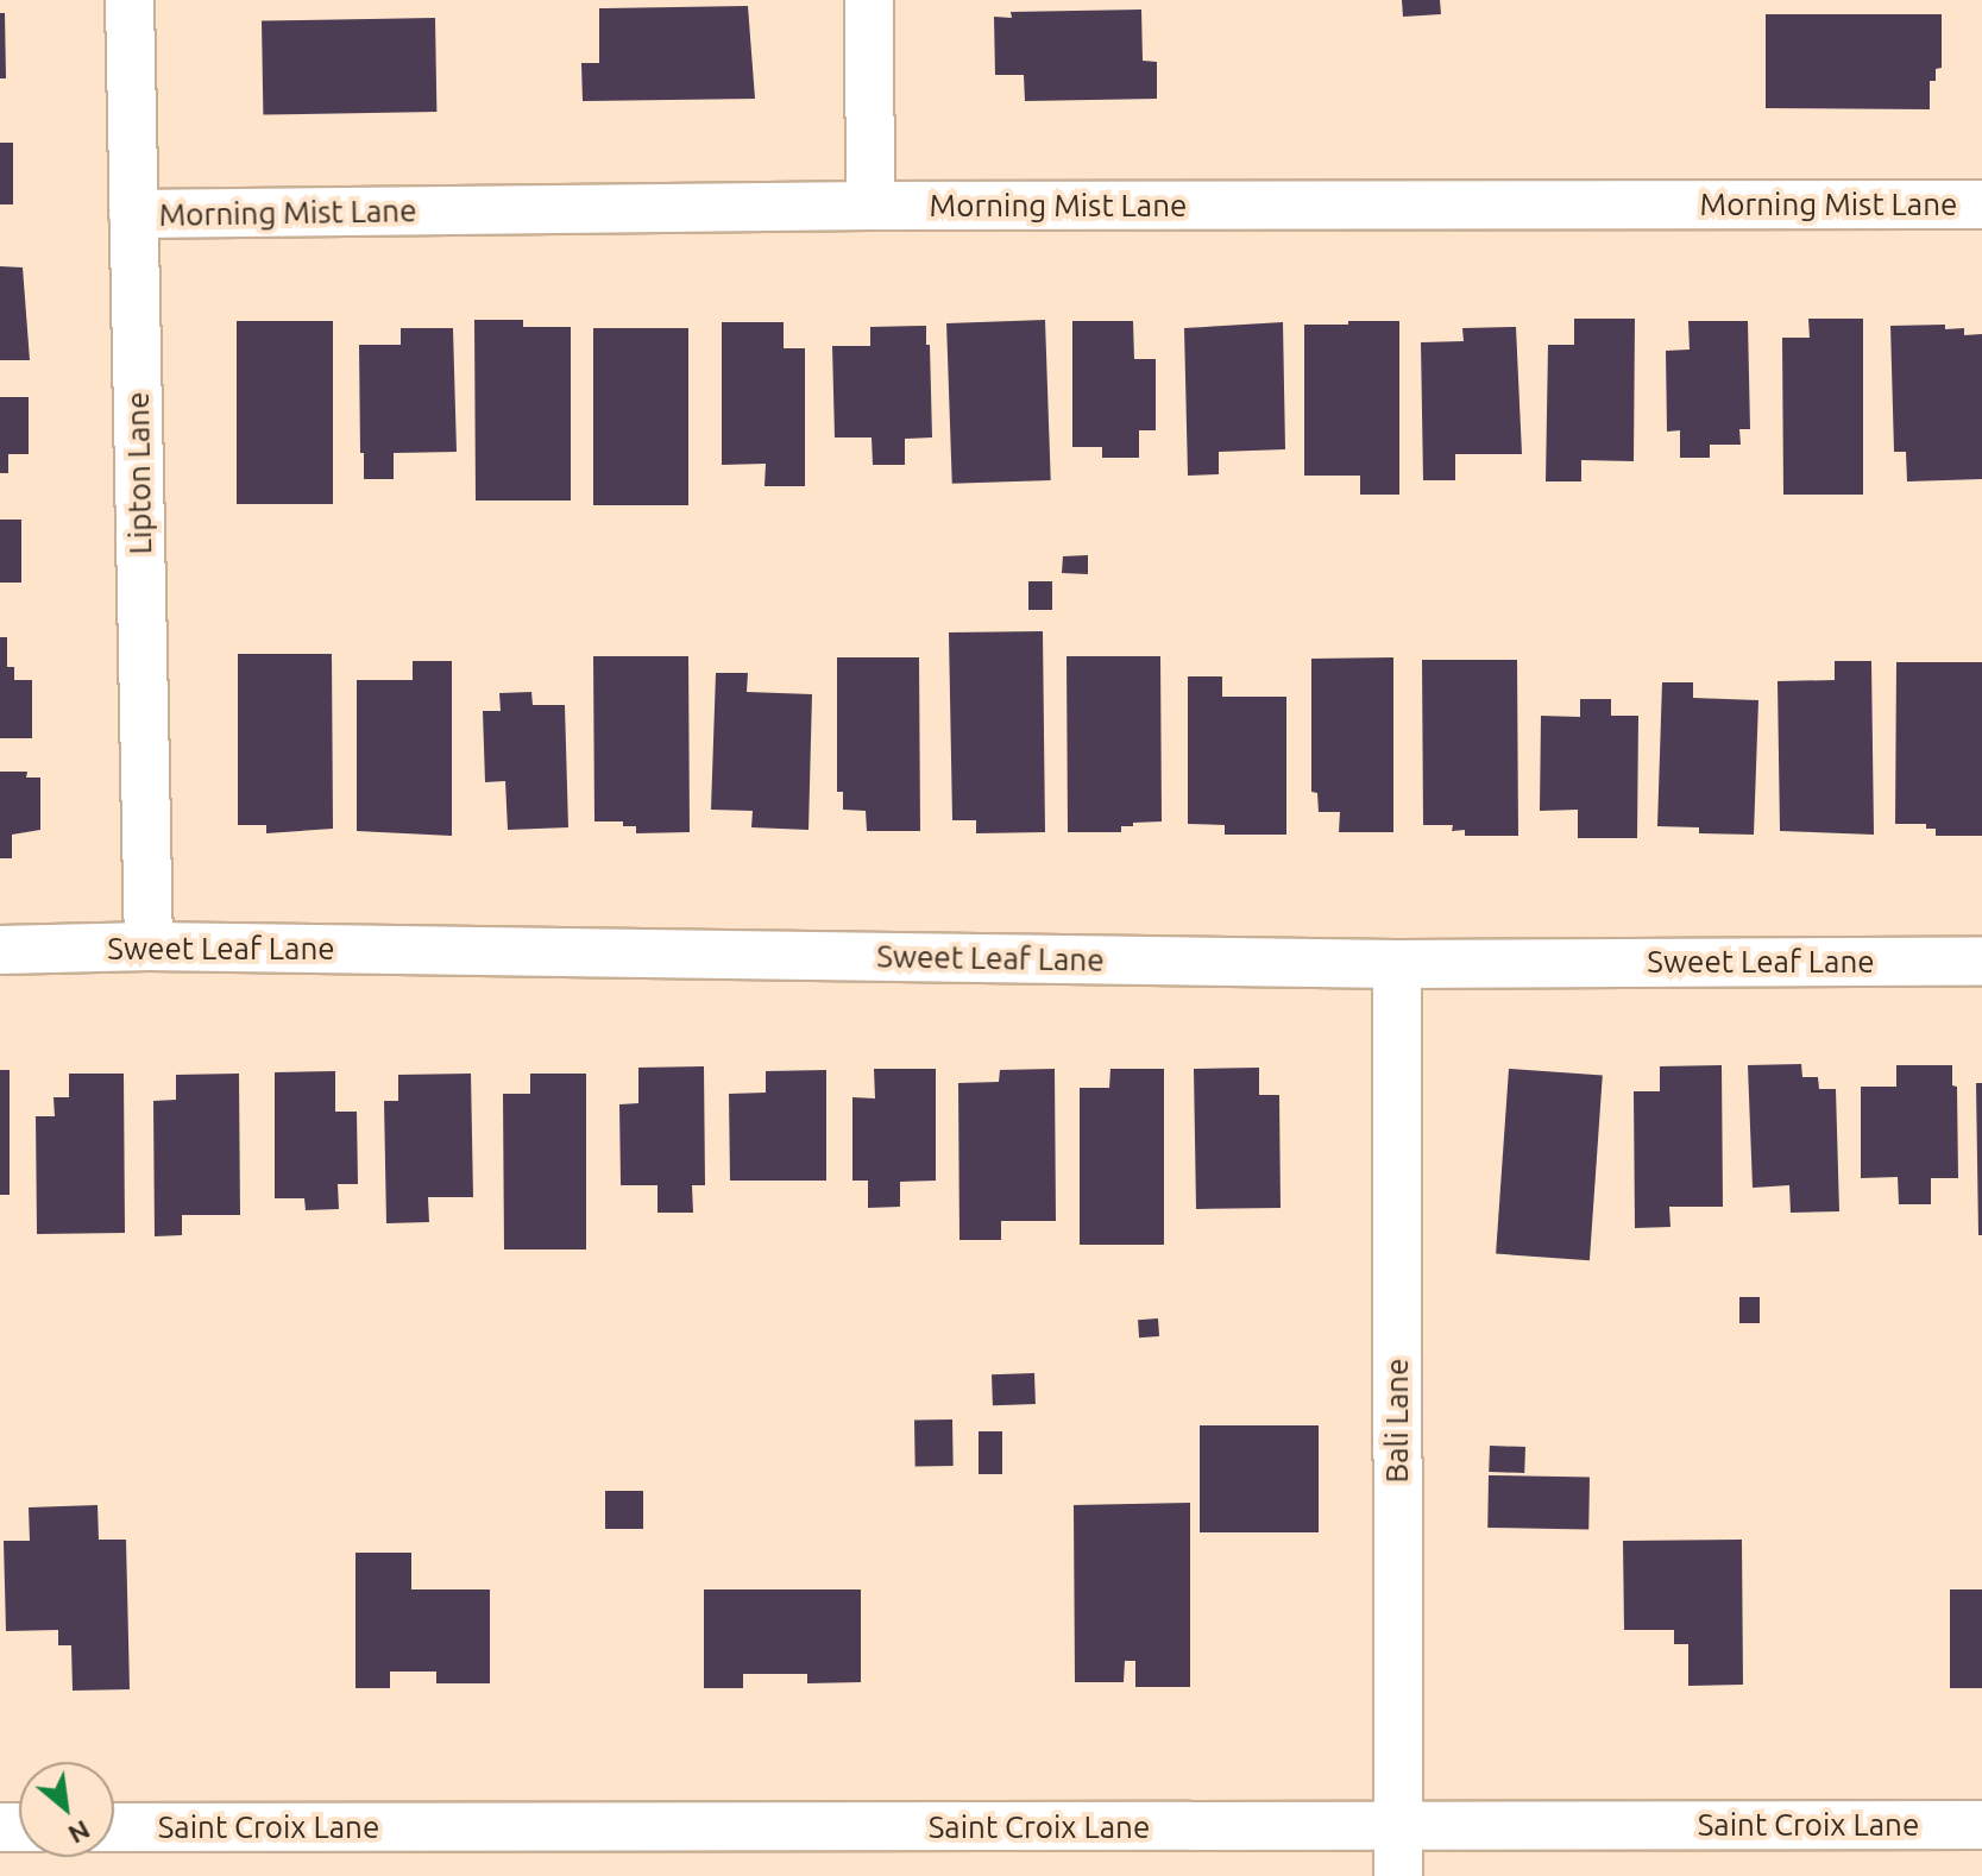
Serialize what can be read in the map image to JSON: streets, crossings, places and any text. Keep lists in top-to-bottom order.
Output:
{
  "streets": {
    "street": [
      "Morning Mist Lane",
      "Lipton Lane",
      "Sweet Leaf Lane",
      "Bali Lane",
      "Saint Croix Lane"
    ]
  },
  "crossings": [
    ["Morning Mist Lane", "Lipton Lane"],
    ["Lipton Lane", "Sweet Leaf Lane"],
    ["Sweet Leaf Lane", "Bali Lane"],
    ["Bali Lane", "Saint Croix Lane"]
  ],
  "north": "bottom right"
}
